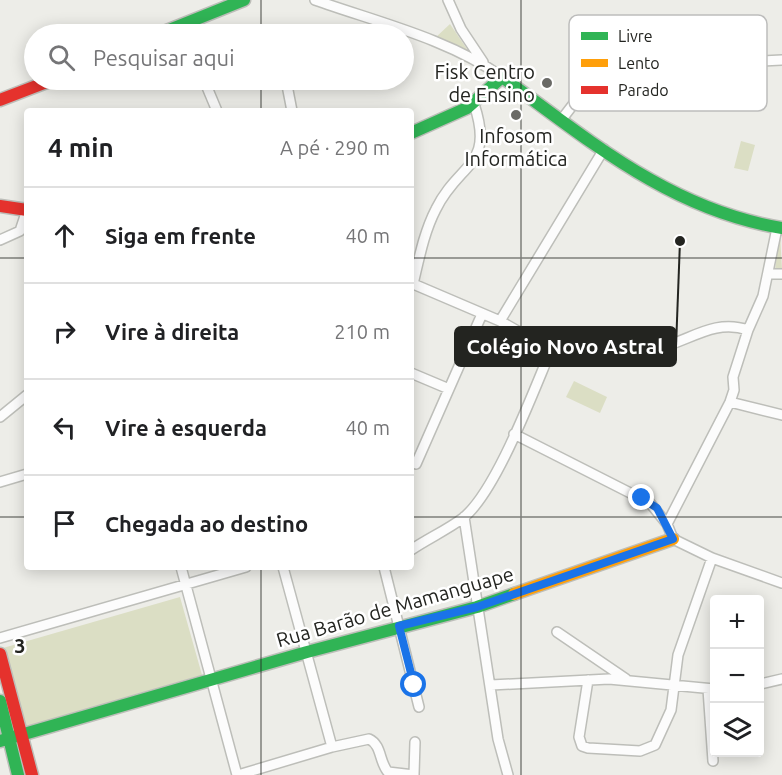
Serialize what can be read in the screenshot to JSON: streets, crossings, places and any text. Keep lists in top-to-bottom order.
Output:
{
  "streets": {
    "street": ["Rua Barão de Mamanguape"]
  },
  "places": ["Fisk Centro de Ensino", "Infosom Informática", "Colégio Novo Astral"],
  "legend": ["Livre", "Lento", "Parado"],
  "page": {
    "search": "Pesquisar aqui",
    "heading": ["4 min", "A pé · 290 m"],
    "list": [
      ["Siga em frente", "40 m"],
      ["Vire à direita", "210 m"],
      ["Vire à esquerda", "40 m"],
      "Chegada ao destino"
    ],
    "map_buttons": ["+", "−"]
  },
  "grid": {
    "rows": ["3"]
  }
}
